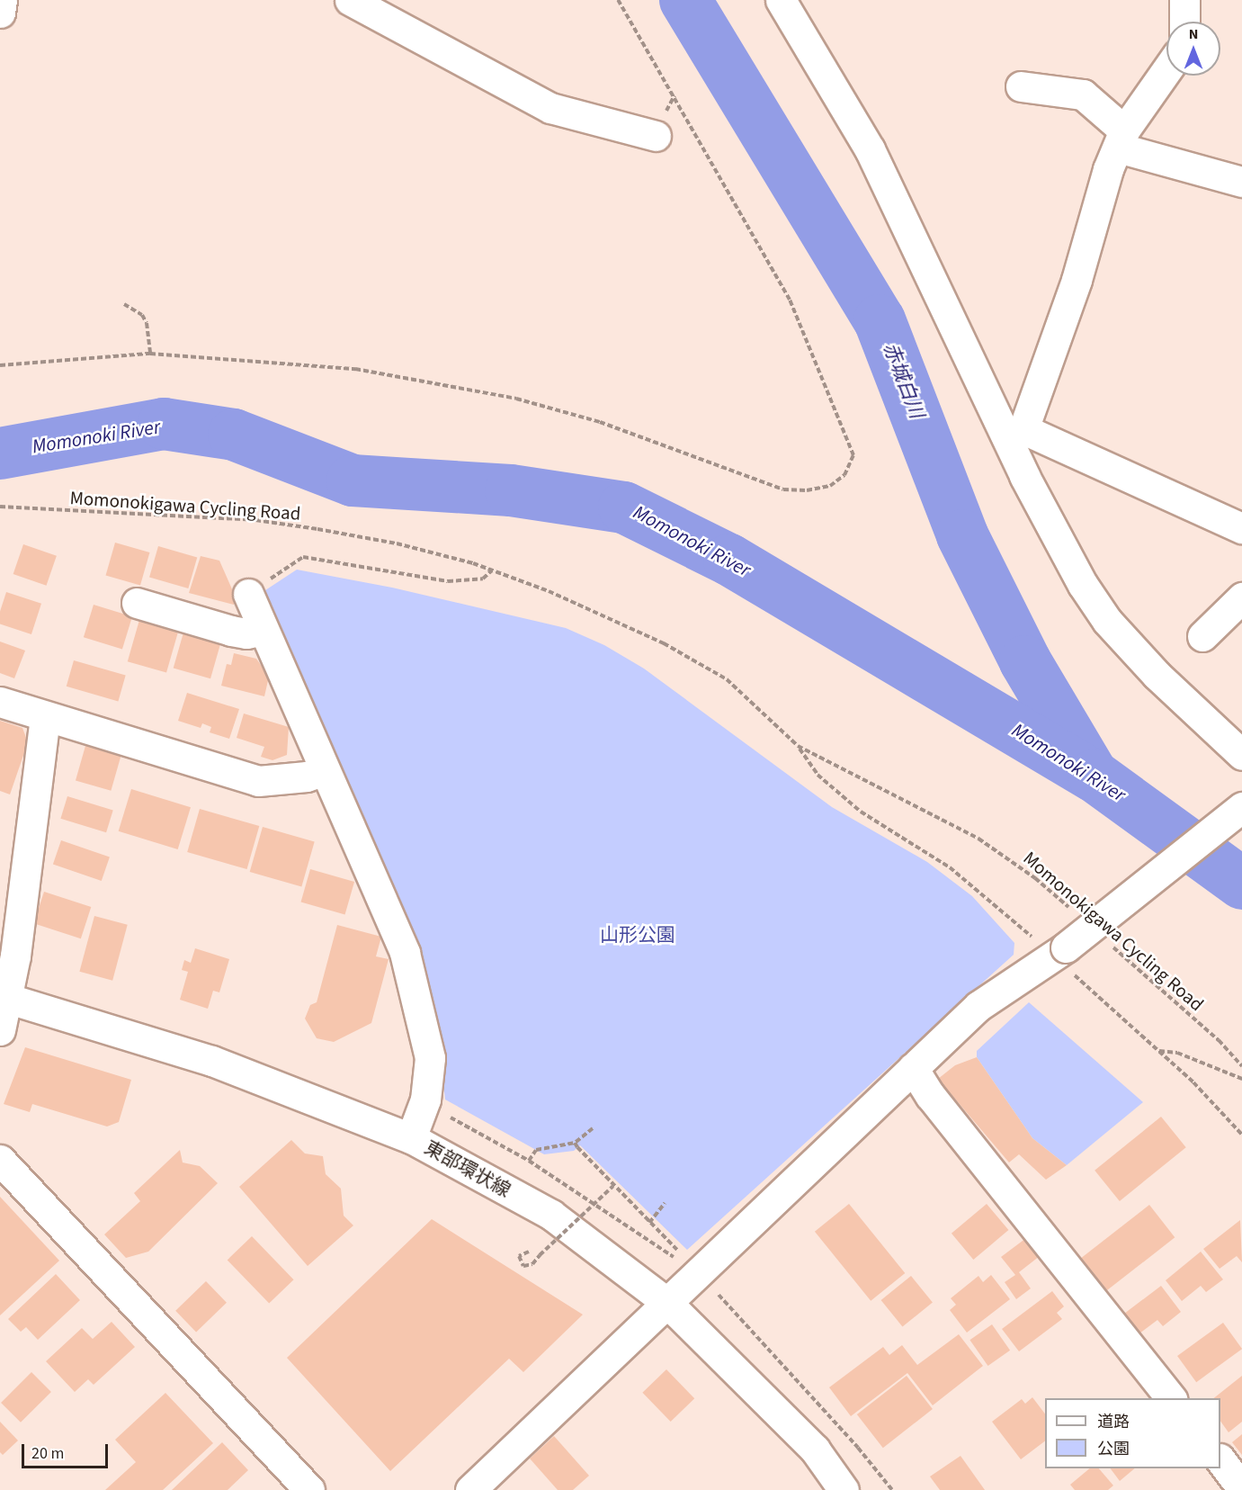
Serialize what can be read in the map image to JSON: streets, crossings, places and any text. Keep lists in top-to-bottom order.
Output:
{
  "streets": {
    "street": ["東部環状線"],
    "path": ["Momonokigawa Cycling Road"]
  },
  "water": ["赤城白川", "Momonoki River"],
  "parks": ["山形公園"],
  "legend": ["道路", "公園"],
  "scale_bar": "20 m",
  "north": "top"
}
